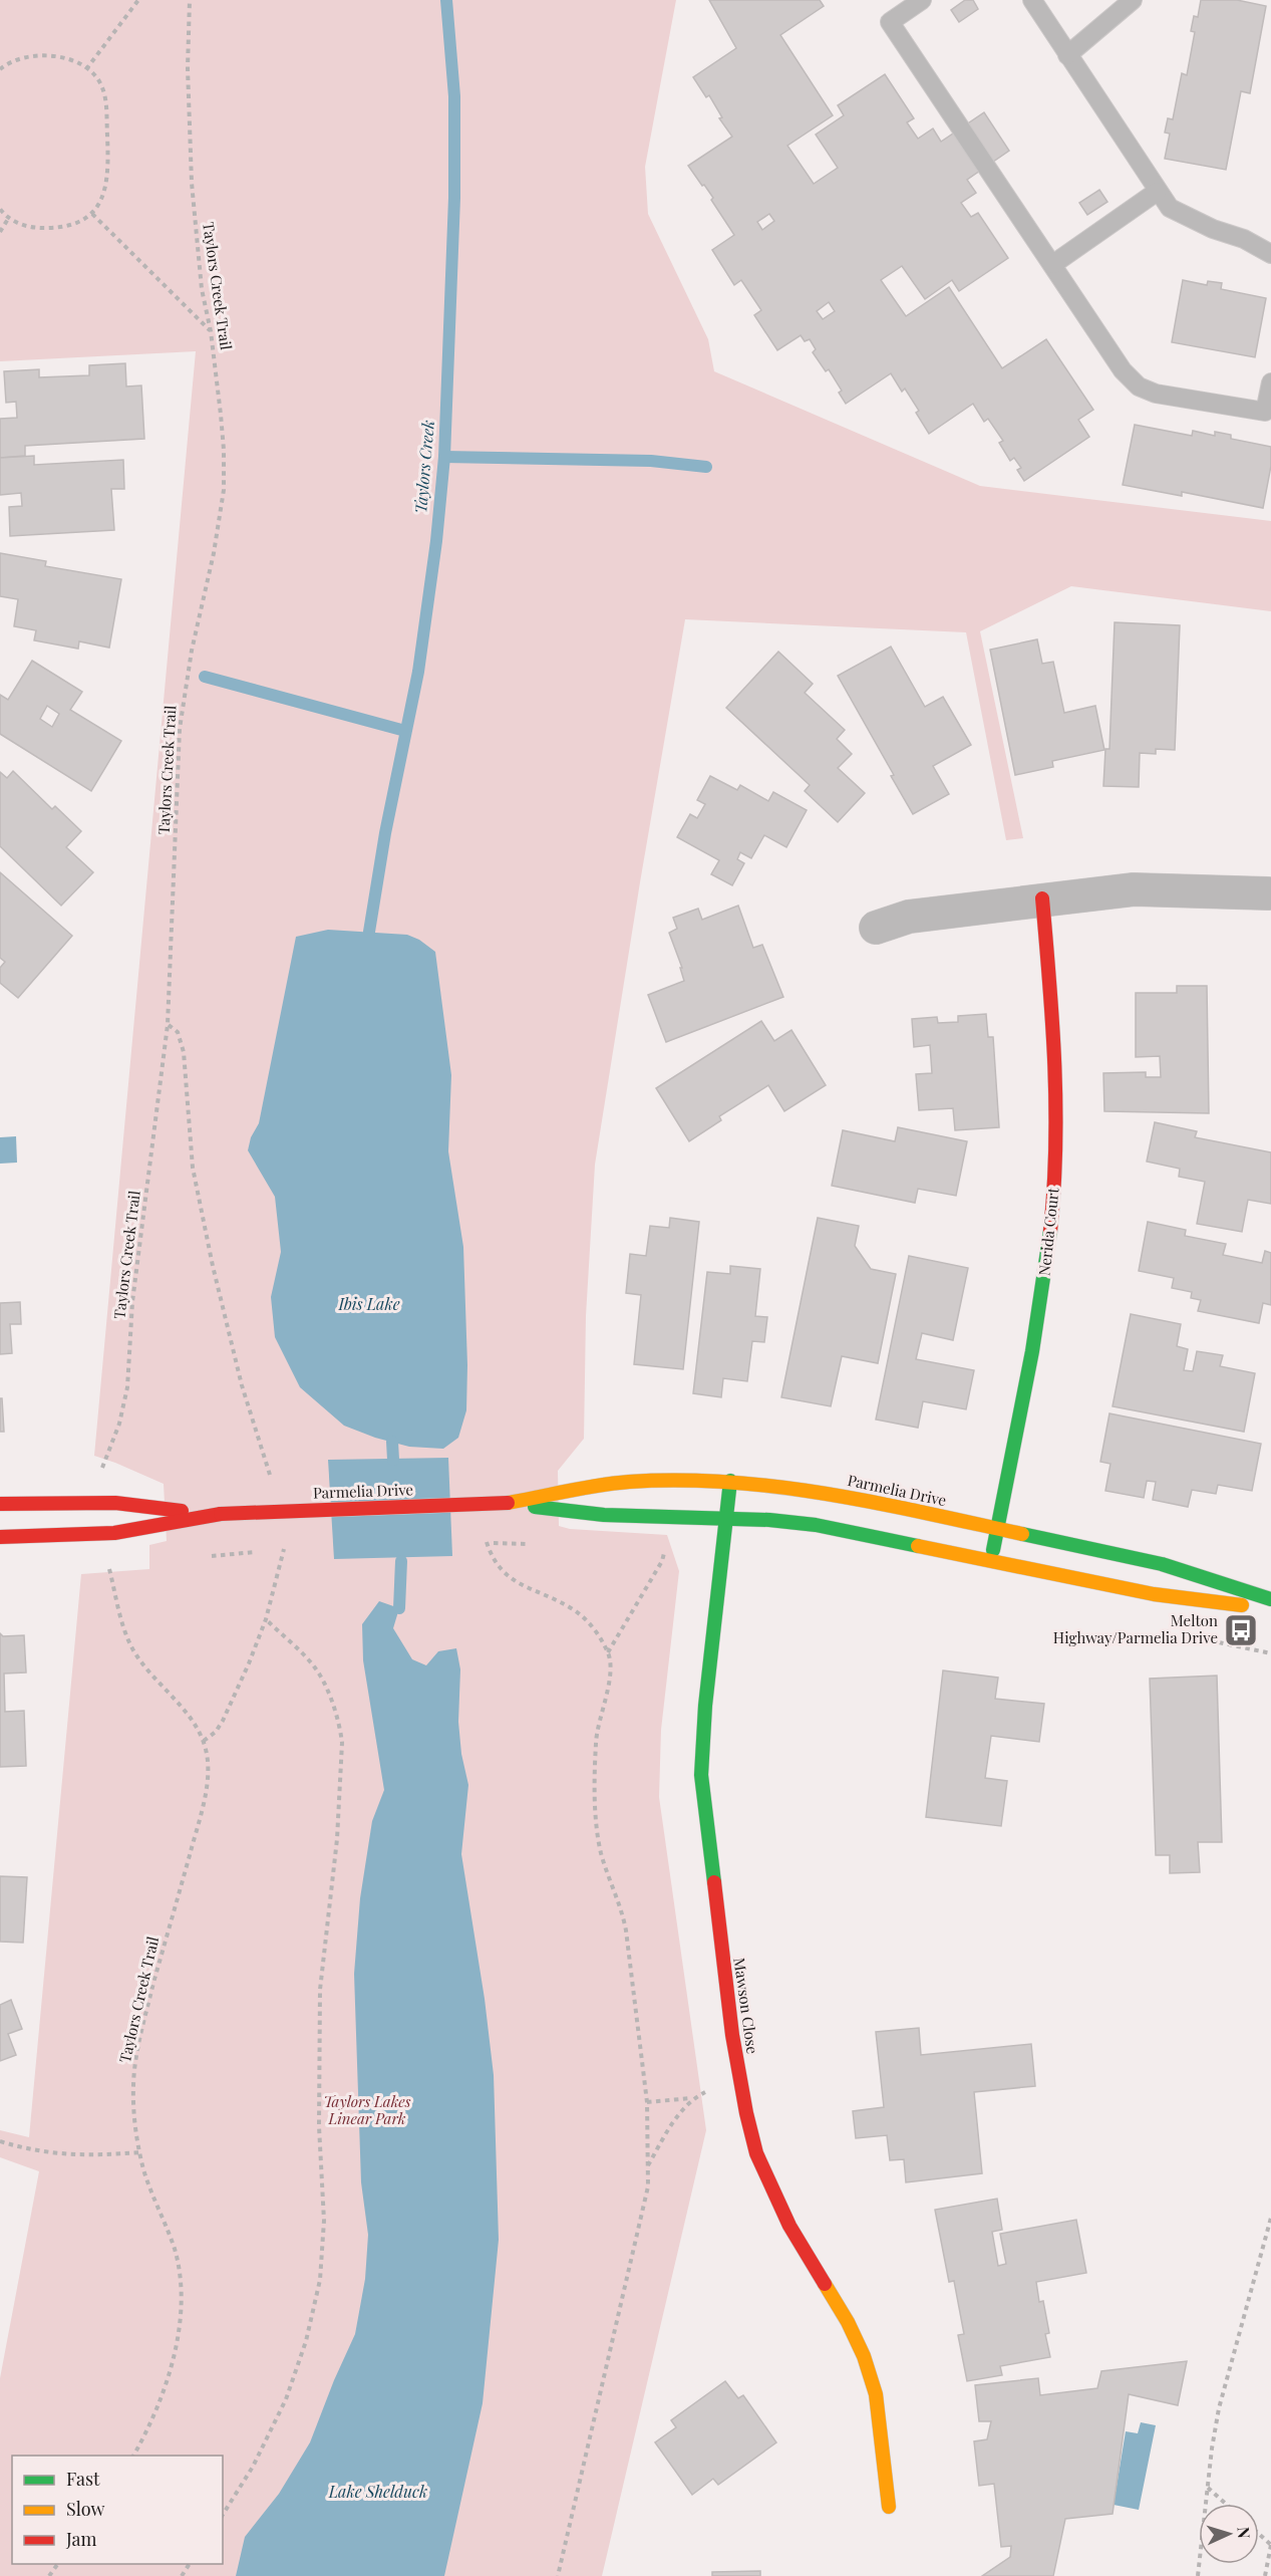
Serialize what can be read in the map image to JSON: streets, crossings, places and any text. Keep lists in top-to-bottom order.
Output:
{
  "streets": {
    "street": ["Nerida Court", "Parmelia Drive", "Mawson Close"],
    "path": ["Taylors Creek Trail"]
  },
  "crossings": [
    ["Taylors Creek Trail", "Parmelia Drive"],
    ["Nerida Court", "Parmelia Drive"],
    ["Parmelia Drive", "Mawson Close"]
  ],
  "water": ["Taylors Creek", "Ibis Lake", "Lake Shelduck"],
  "parks": ["Taylors Lakes Linear Park"],
  "places": {
    "bus stop": ["Melton Highway/Parmelia Drive"]
  },
  "legend": ["Fast", "Slow", "Jam"],
  "north": "right"
}
